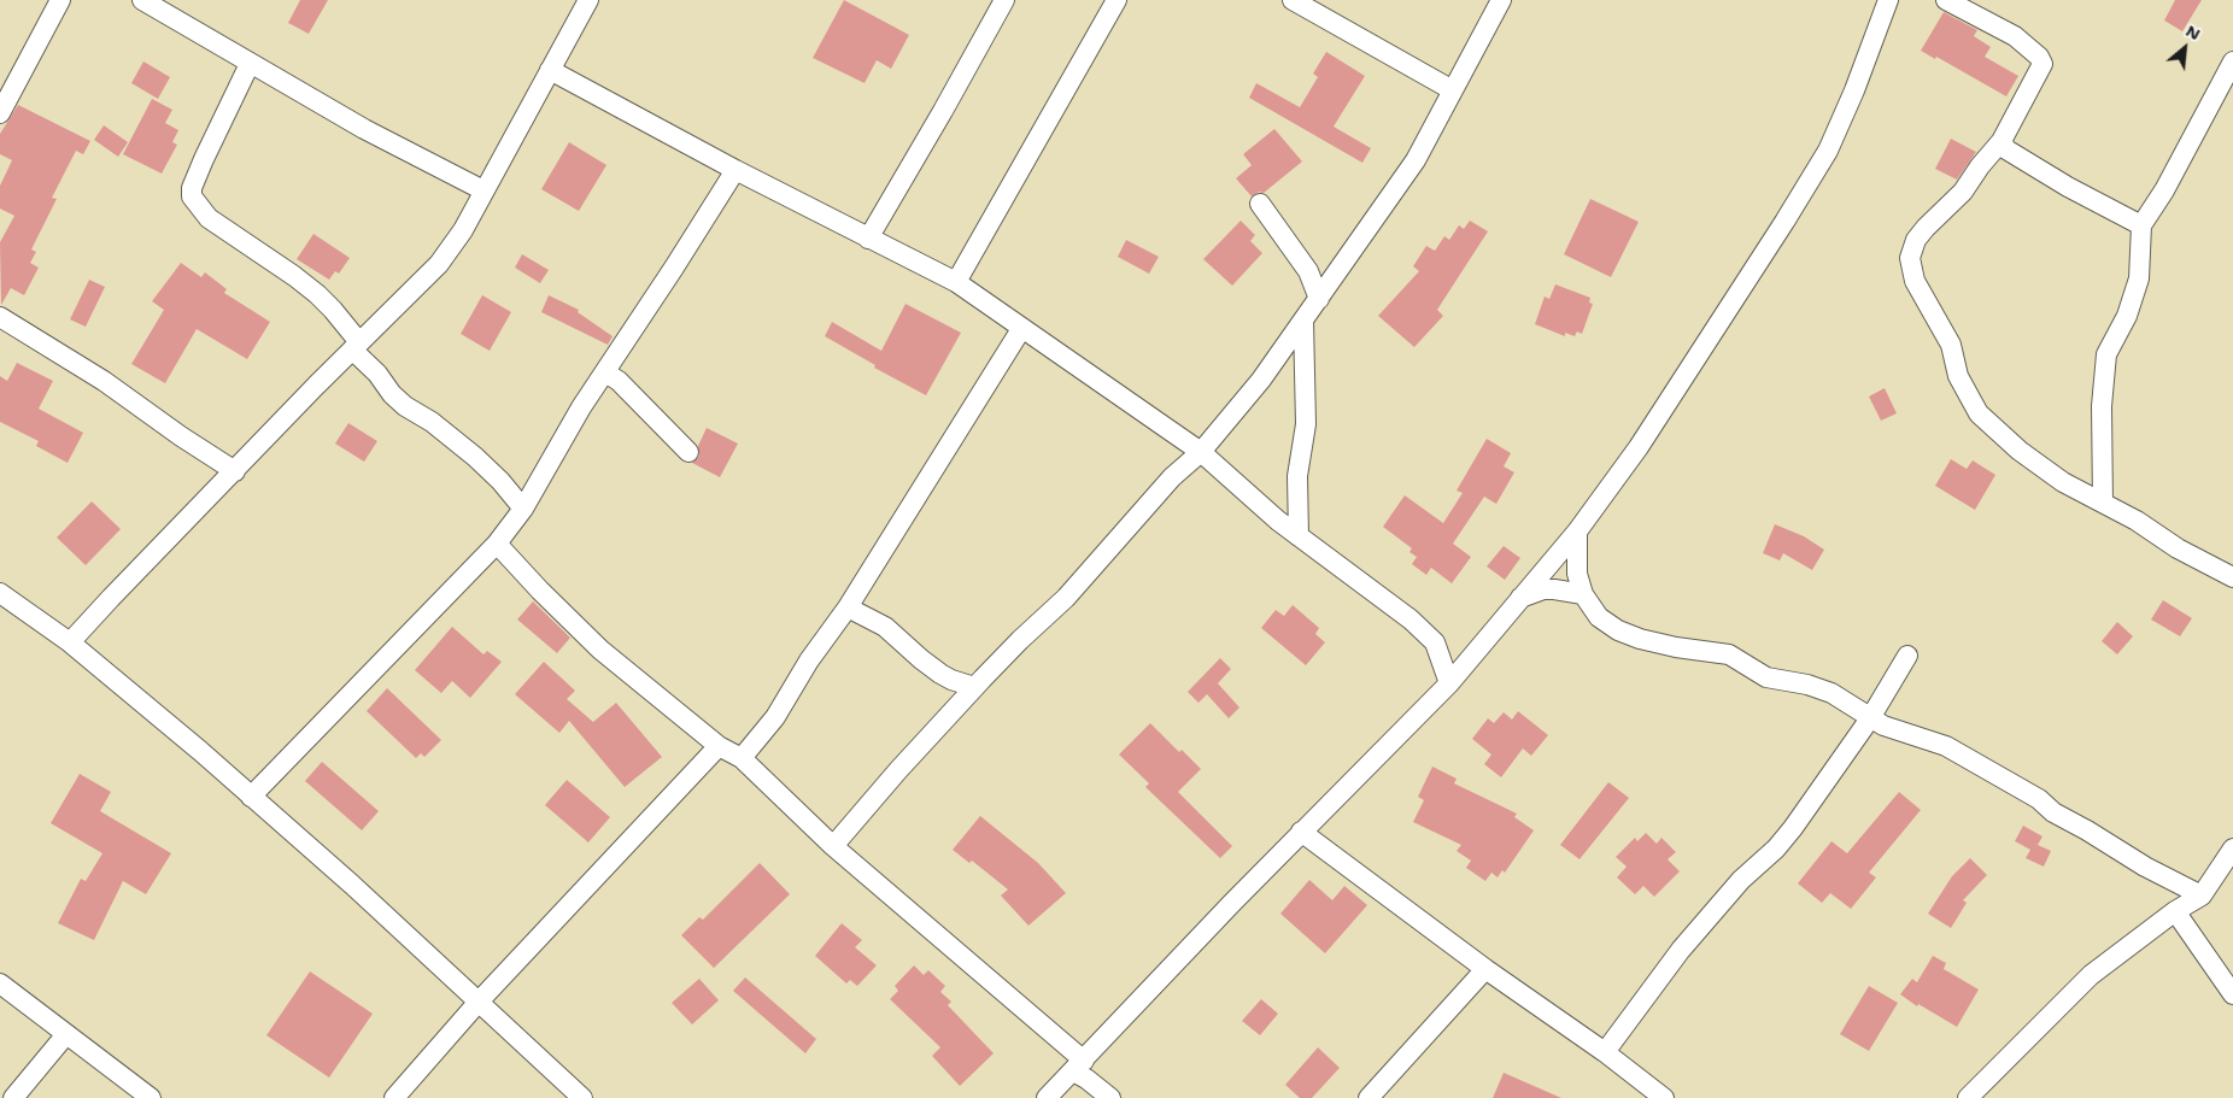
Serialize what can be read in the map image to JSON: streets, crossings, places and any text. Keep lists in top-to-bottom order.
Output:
{
  "north": "top right"
}
